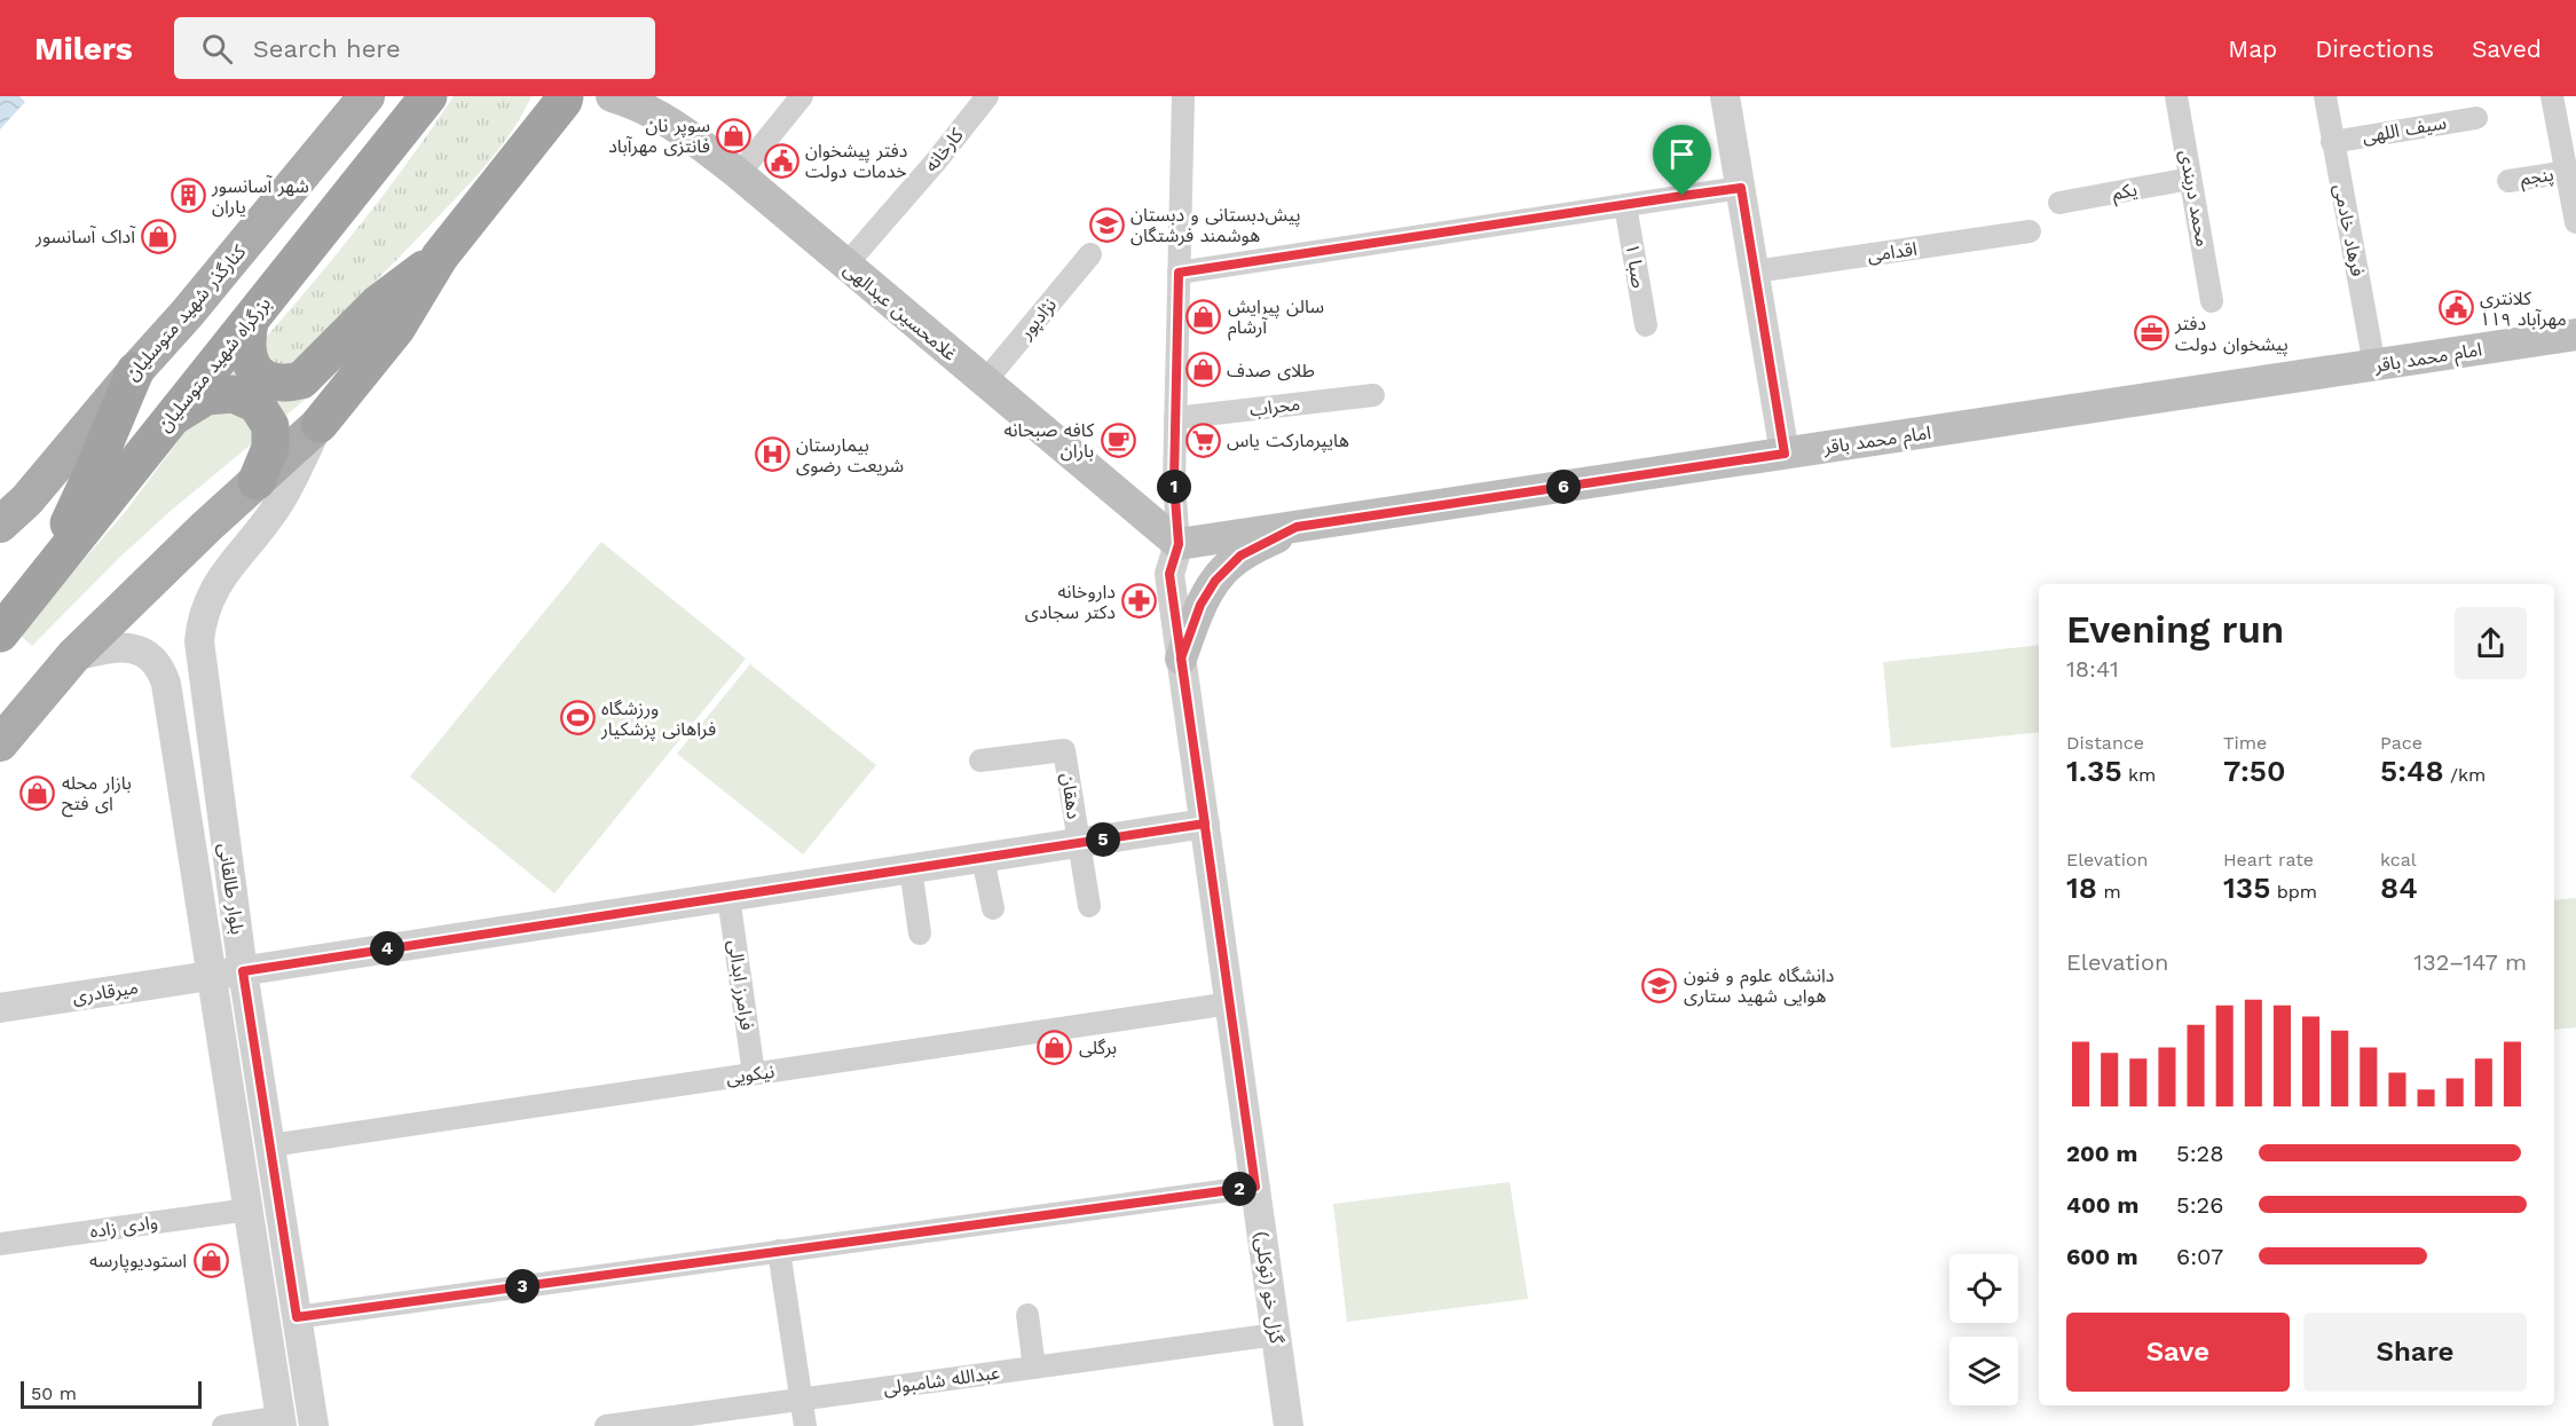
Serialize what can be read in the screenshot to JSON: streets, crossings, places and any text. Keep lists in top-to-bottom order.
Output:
{
  "streets": {
    "highway": ["بزرگراه شهید متوسلیان"],
    "main road": ["غلامحسین عبدالهی", "کنارگذر شهید متوسلیان", "امام محمد باقر"],
    "street": [
      "سیف اللهی",
      "کارخانه",
      "پنجم",
      "یکم",
      "محمد دربندی",
      "فرهاد خادمی",
      "اقدامی",
      "صبا ۱",
      "نژادپور",
      "محراب",
      "دهقان",
      "بلوار طالقانی",
      "فرامرز ابدالی",
      "میرقادری",
      "نیکویی",
      "وادی زاده",
      "گزل خو (توکلی)",
      "عبدالله شامبولی"
    ]
  },
  "crossings": [
    ["سیف اللهی", "فرهاد خادمی"],
    ["کارخانه", "غلامحسین عبدالهی"],
    ["یکم", "محمد دربندی"],
    ["فرهاد خادمی", "امام محمد باقر"],
    ["غلامحسین عبدالهی", "نژادپور"],
    ["غلامحسین عبدالهی", "امام محمد باقر"],
    ["غلامحسین عبدالهی", "گزل خو (توکلی)"],
    ["امام محمد باقر", "گزل خو (توکلی)"],
    ["بلوار طالقانی", "میرقادری"],
    ["بلوار طالقانی", "نیکویی"],
    ["بلوار طالقانی", "وادی زاده"],
    ["فرامرز ابدالی", "نیکویی"],
    ["نیکویی", "گزل خو (توکلی)"],
    ["گزل خو (توکلی)", "عبدالله شامبولی"]
  ],
  "places": {
    "shop": [
      "سوپر نان فانتزی مهرآباد",
      "آداک آسانسور",
      "سالن پیرایش آرشام",
      "طلای صدف",
      "بازار محله ای فتح",
      "برگلی",
      "استودیوپارسه"
    ],
    "public building": ["دفتر پیشخوان خدمات دولت", "کلانتری ۱۱۹ مهرآباد"],
    "building": ["شهر آسانسور یاران"],
    "school or university": ["پیش‌دبستانی و دبستان هوشمند فرشتگان", "دانشگاه علوم و فنون هوایی شهید ستاری"],
    "office": ["دفتر پیشخوان دولت"],
    "cafe": ["کافه صبحانه باران"],
    "supermarket": ["هایپرمارکت یاس"],
    "hospital": ["بیمارستان شریعت رضوی"],
    "pharmacy": ["داروخانه دکتر سجادی"],
    "sports": ["ورزشگاه فراهانی پزشکیار"]
  },
  "scale_bar": "50 m",
  "page": {
    "header": "Milers",
    "search": "Search here",
    "nav": ["Map", "Directions", "Saved"],
    "pins": [
      "1",
      "6",
      "5",
      "4",
      "2",
      "3"
    ],
    "heading": ["Evening run", "18:41"],
    "stats": [
      ["Distance", "1.35 km"],
      ["Time", "7:50"],
      ["Pace", "5:48 /km"],
      ["Elevation", "18 m"],
      ["Heart rate", "135 bpm"],
      ["kcal", "84"]
    ],
    "chart": ["Elevation", "132–147 m"],
    "list": [
      {
        "name": "200 m",
        "note": "5:28"
      },
      {
        "name": "400 m",
        "note": "5:26"
      },
      {
        "name": "600 m",
        "note": "6:07"
      }
    ],
    "buttons": ["Save", "Share"],
    "scale": "50 m"
  }
}
